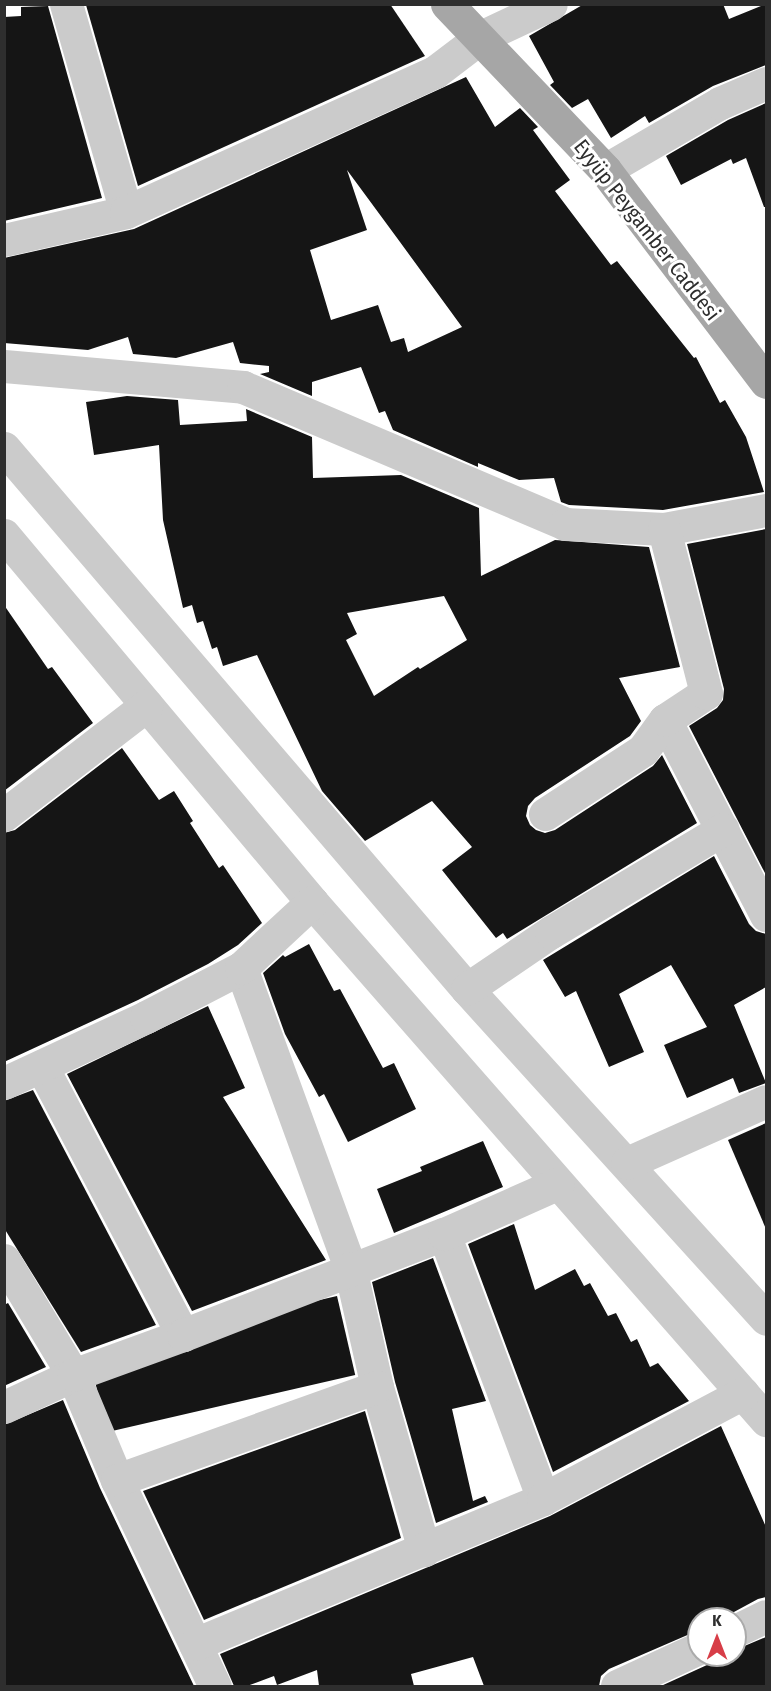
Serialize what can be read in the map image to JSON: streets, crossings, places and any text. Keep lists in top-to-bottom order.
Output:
{
  "streets": {
    "main road": ["Eyyüp Peygamber Caddesi"]
  },
  "north": "top"
}
